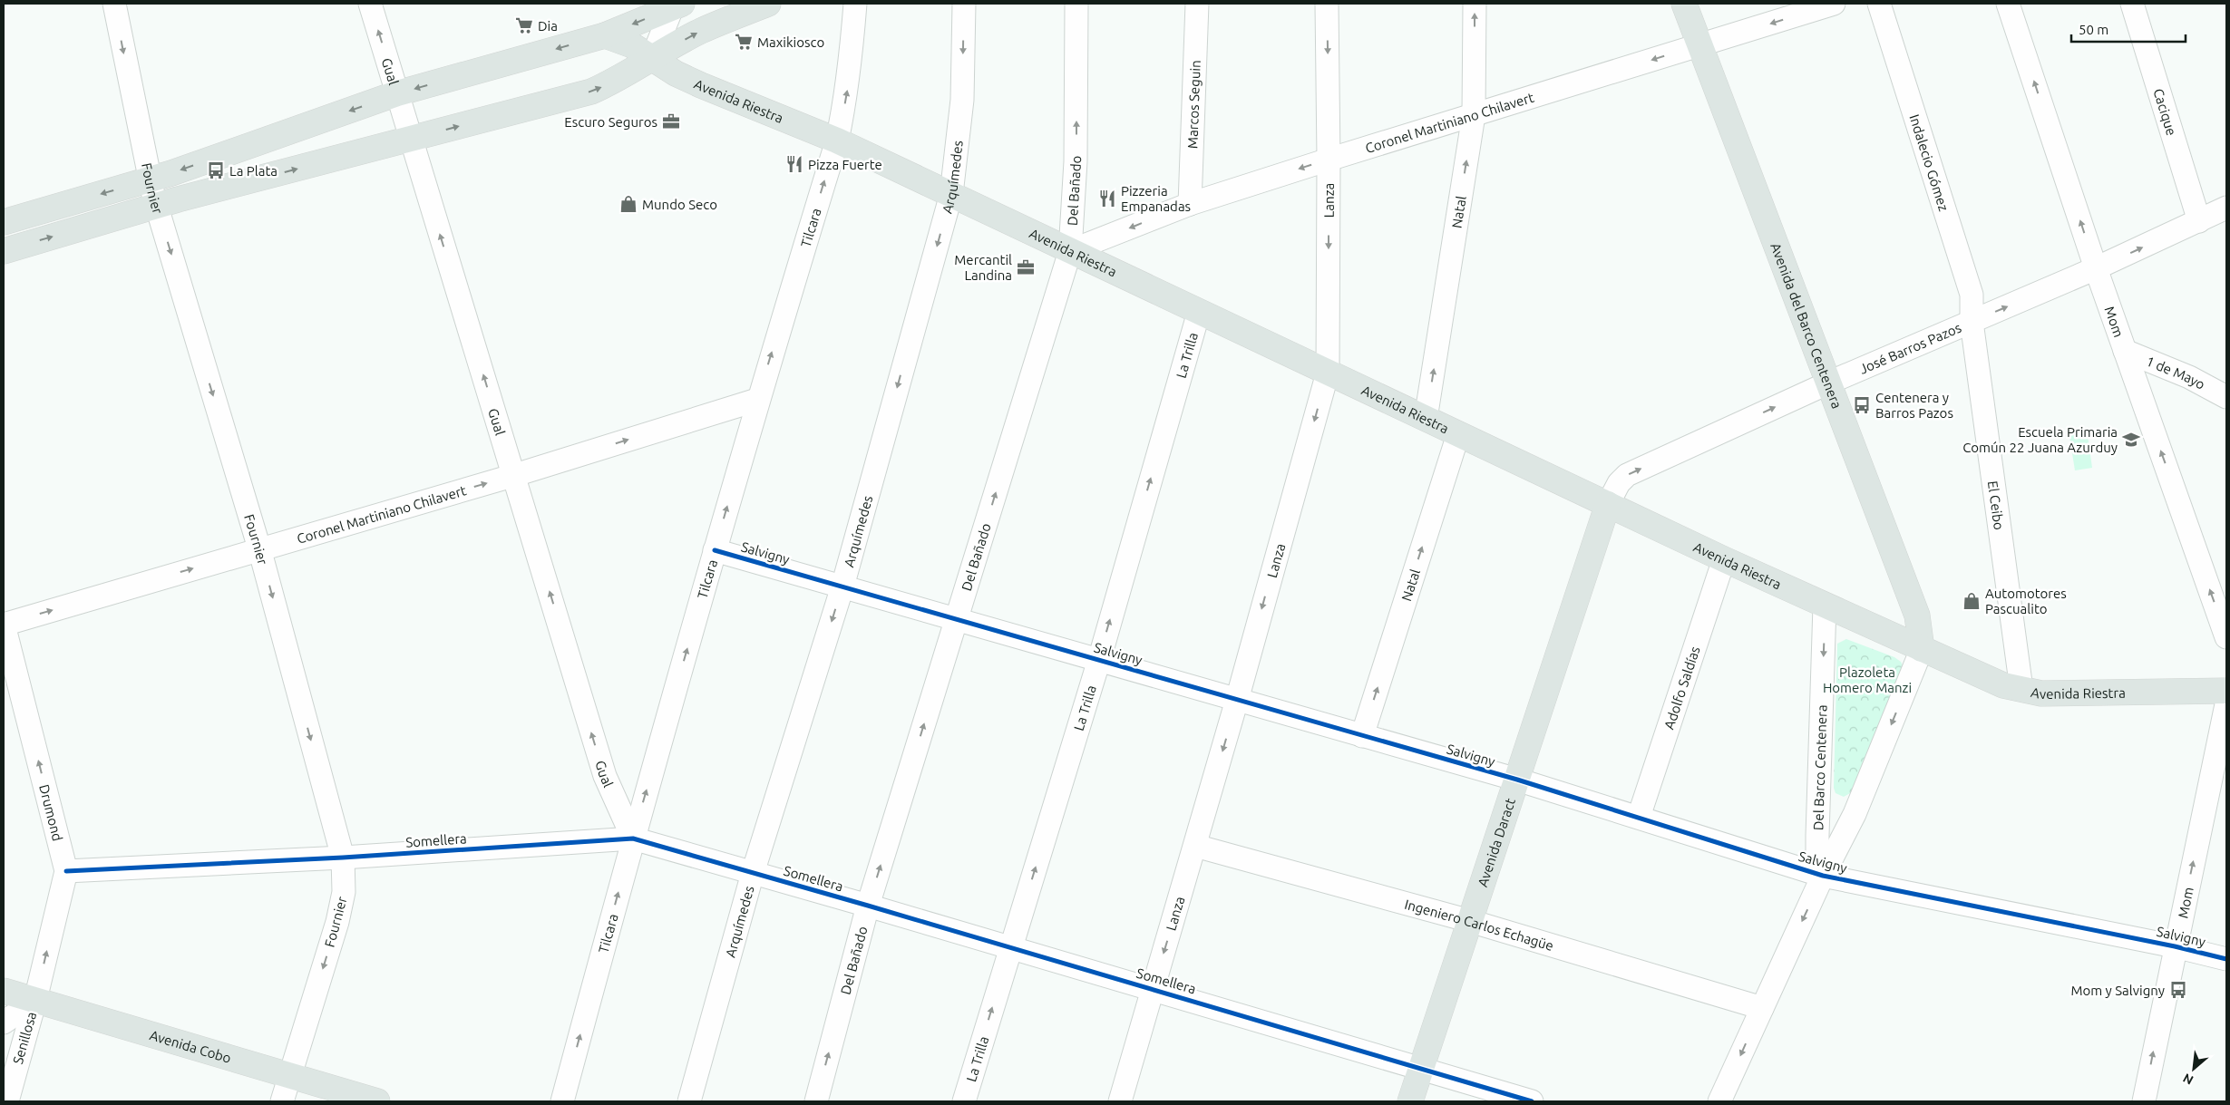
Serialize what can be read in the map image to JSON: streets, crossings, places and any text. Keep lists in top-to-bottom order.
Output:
{
  "streets": {
    "main road": [
      "Avenida Riestra",
      "Avenida del Barco Centenera",
      "Avenida Daract",
      "Avenida Cobo"
    ],
    "street": [
      "Gual",
      "Marcos Seguin",
      "Cacique",
      "Coronel Martiniano Chilavert",
      "Indalecio Gómez",
      "Arquímedes",
      "Fournier",
      "Del Bañado",
      "Lanza",
      "Natal",
      "Tilcara",
      "Mom",
      "José Barros Pazos",
      "La Trilla",
      "1 de Mayo",
      "El Ceibo",
      "Salvigny",
      "Adolfo Saldías",
      "Del Barco Centenera",
      "Drumond",
      "Somellera",
      "Ingeniero Carlos Echagüe",
      "Senillosa"
    ]
  },
  "crossings": [
    ["Gual", "Coronel Martiniano Chilavert"],
    ["Gual", "Tilcara"],
    ["Gual", "Somellera"],
    ["Avenida Riestra", "Coronel Martiniano Chilavert"],
    ["Avenida Riestra", "Arquímedes"],
    ["Avenida Riestra", "Del Bañado"],
    ["Avenida Riestra", "Lanza"],
    ["Avenida Riestra", "Natal"],
    ["Avenida Riestra", "Tilcara"],
    ["Avenida Riestra", "Avenida del Barco Centenera"],
    ["Avenida Riestra", "José Barros Pazos"],
    ["Avenida Riestra", "La Trilla"],
    ["Avenida Riestra", "El Ceibo"],
    ["Avenida Riestra", "Adolfo Saldías"],
    ["Avenida Riestra", "Del Barco Centenera"],
    ["Avenida Riestra", "Avenida Daract"],
    ["Marcos Seguin", "Coronel Martiniano Chilavert"],
    ["Cacique", "José Barros Pazos"],
    ["Coronel Martiniano Chilavert", "Fournier"],
    ["Coronel Martiniano Chilavert", "Del Bañado"],
    ["Coronel Martiniano Chilavert", "Lanza"],
    ["Coronel Martiniano Chilavert", "Natal"],
    ["Coronel Martiniano Chilavert", "Tilcara"],
    ["Coronel Martiniano Chilavert", "Avenida del Barco Centenera"],
    ["Coronel Martiniano Chilavert", "Drumond"],
    ["Indalecio Gómez", "José Barros Pazos"],
    ["Indalecio Gómez", "El Ceibo"],
    ["Arquímedes", "Salvigny"],
    ["Arquímedes", "Somellera"],
    ["Fournier", "Somellera"],
    ["Fournier", "Avenida Cobo"],
    ["Del Bañado", "Salvigny"],
    ["Del Bañado", "Somellera"],
    ["Lanza", "Salvigny"],
    ["Lanza", "Somellera"],
    ["Lanza", "Ingeniero Carlos Echagüe"],
    ["Natal", "Salvigny"],
    ["Tilcara", "Salvigny"],
    ["Tilcara", "Somellera"],
    ["Mom", "José Barros Pazos"],
    ["Mom", "1 de Mayo"],
    ["Mom", "Salvigny"],
    ["Avenida del Barco Centenera", "José Barros Pazos"],
    ["Avenida del Barco Centenera", "Del Barco Centenera"],
    ["José Barros Pazos", "El Ceibo"],
    ["José Barros Pazos", "Avenida Daract"],
    ["La Trilla", "Salvigny"],
    ["La Trilla", "Somellera"],
    ["Salvigny", "Adolfo Saldías"],
    ["Salvigny", "Del Barco Centenera"],
    ["Salvigny", "Avenida Daract"],
    ["Del Barco Centenera", "Ingeniero Carlos Echagüe"],
    ["Drumond", "Somellera"],
    ["Drumond", "Senillosa"],
    ["Drumond", "Avenida Cobo"],
    ["Somellera", "Avenida Daract"],
    ["Avenida Daract", "Ingeniero Carlos Echagüe"],
    ["Senillosa", "Avenida Cobo"]
  ],
  "one_way": [
    "Gual",
    "Arquímedes",
    "Fournier",
    "Del Bañado",
    "Lanza",
    "Natal",
    "Tilcara",
    "Mom",
    "José Barros Pazos",
    "La Trilla",
    "Del Barco Centenera",
    "Drumond"
  ],
  "parks": ["Plazoleta Homero Manzi"],
  "places": {
    "supermarket": ["Dia", "Maxikiosco"],
    "office": ["Escuro Seguros", "Mercantil Landina"],
    "restaurant": ["Pizza Fuerte", "Pizzeria Empanadas"],
    "bus stop": ["La Plata", "Centenera y Barros Pazos", "Mom y Salvigny"],
    "shop": ["Mundo Seco", "Automotores Pascualito"],
    "school or university": ["Escuela Primaria Común 22 Juana Azurduy"]
  },
  "scale_bar": "50 m",
  "north": "bottom left"
}
